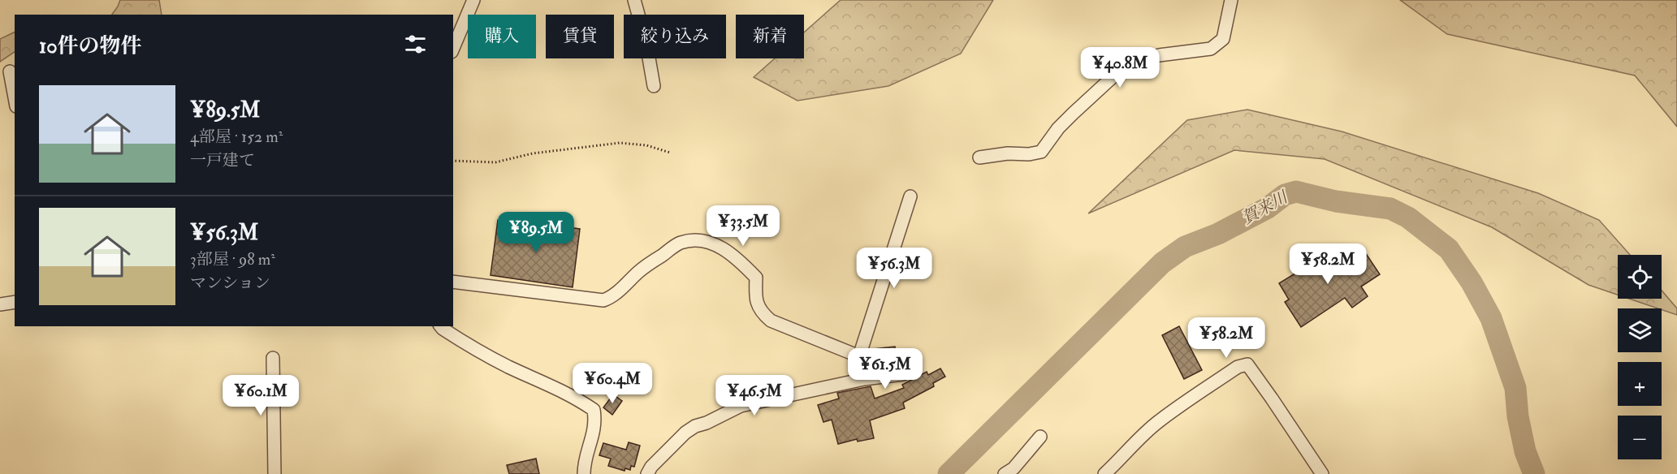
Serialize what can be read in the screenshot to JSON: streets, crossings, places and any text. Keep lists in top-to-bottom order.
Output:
{
  "water": ["賀来川"],
  "page": {
    "chip": [
      "購入",
      "賃貸",
      "絞り込み",
      "新着"
    ],
    "heading": "10件の物件",
    "price": [
      "¥40.8M",
      "¥33.5M",
      "¥89.5M",
      "¥58.2M",
      "¥56.3M",
      "¥58.2M",
      "¥61.5M",
      "¥60.4M",
      "¥60.1M",
      "¥46.5M"
    ],
    "list": [
      {
        "name": "¥89.5M",
        "note": "4部屋 · 152 m² · 一戸建て"
      },
      {
        "name": "¥56.3M",
        "note": "3部屋 · 98 m² · マンション"
      }
    ],
    "map_buttons": ["+", "−"]
  }
}
